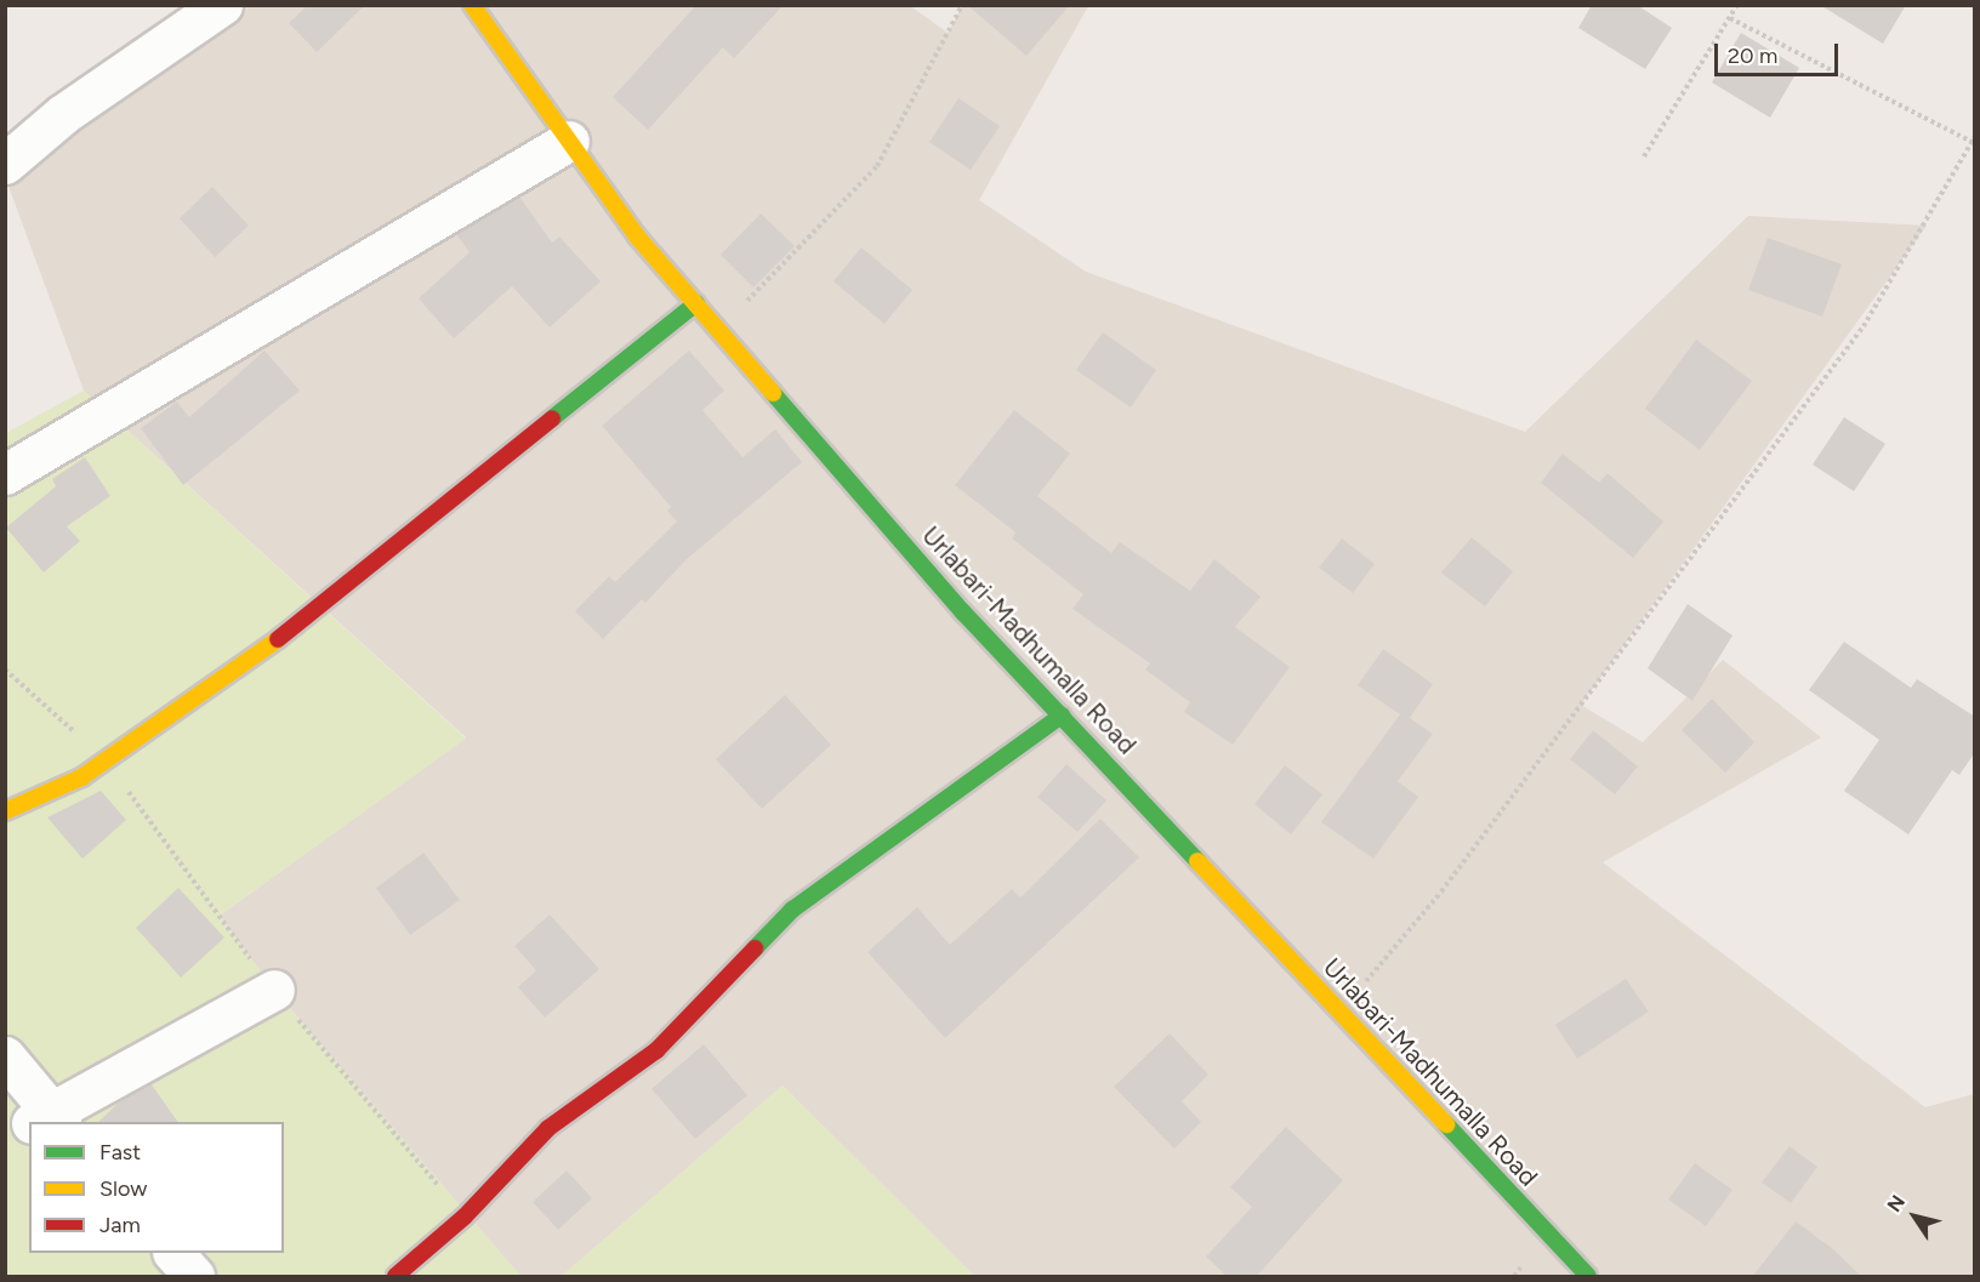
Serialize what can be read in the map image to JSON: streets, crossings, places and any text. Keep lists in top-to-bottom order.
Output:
{
  "streets": {
    "street": ["Urlabari-Madhumalla Road"]
  },
  "legend": ["Fast", "Slow", "Jam"],
  "scale_bar": "20 m",
  "north": "top left"
}
